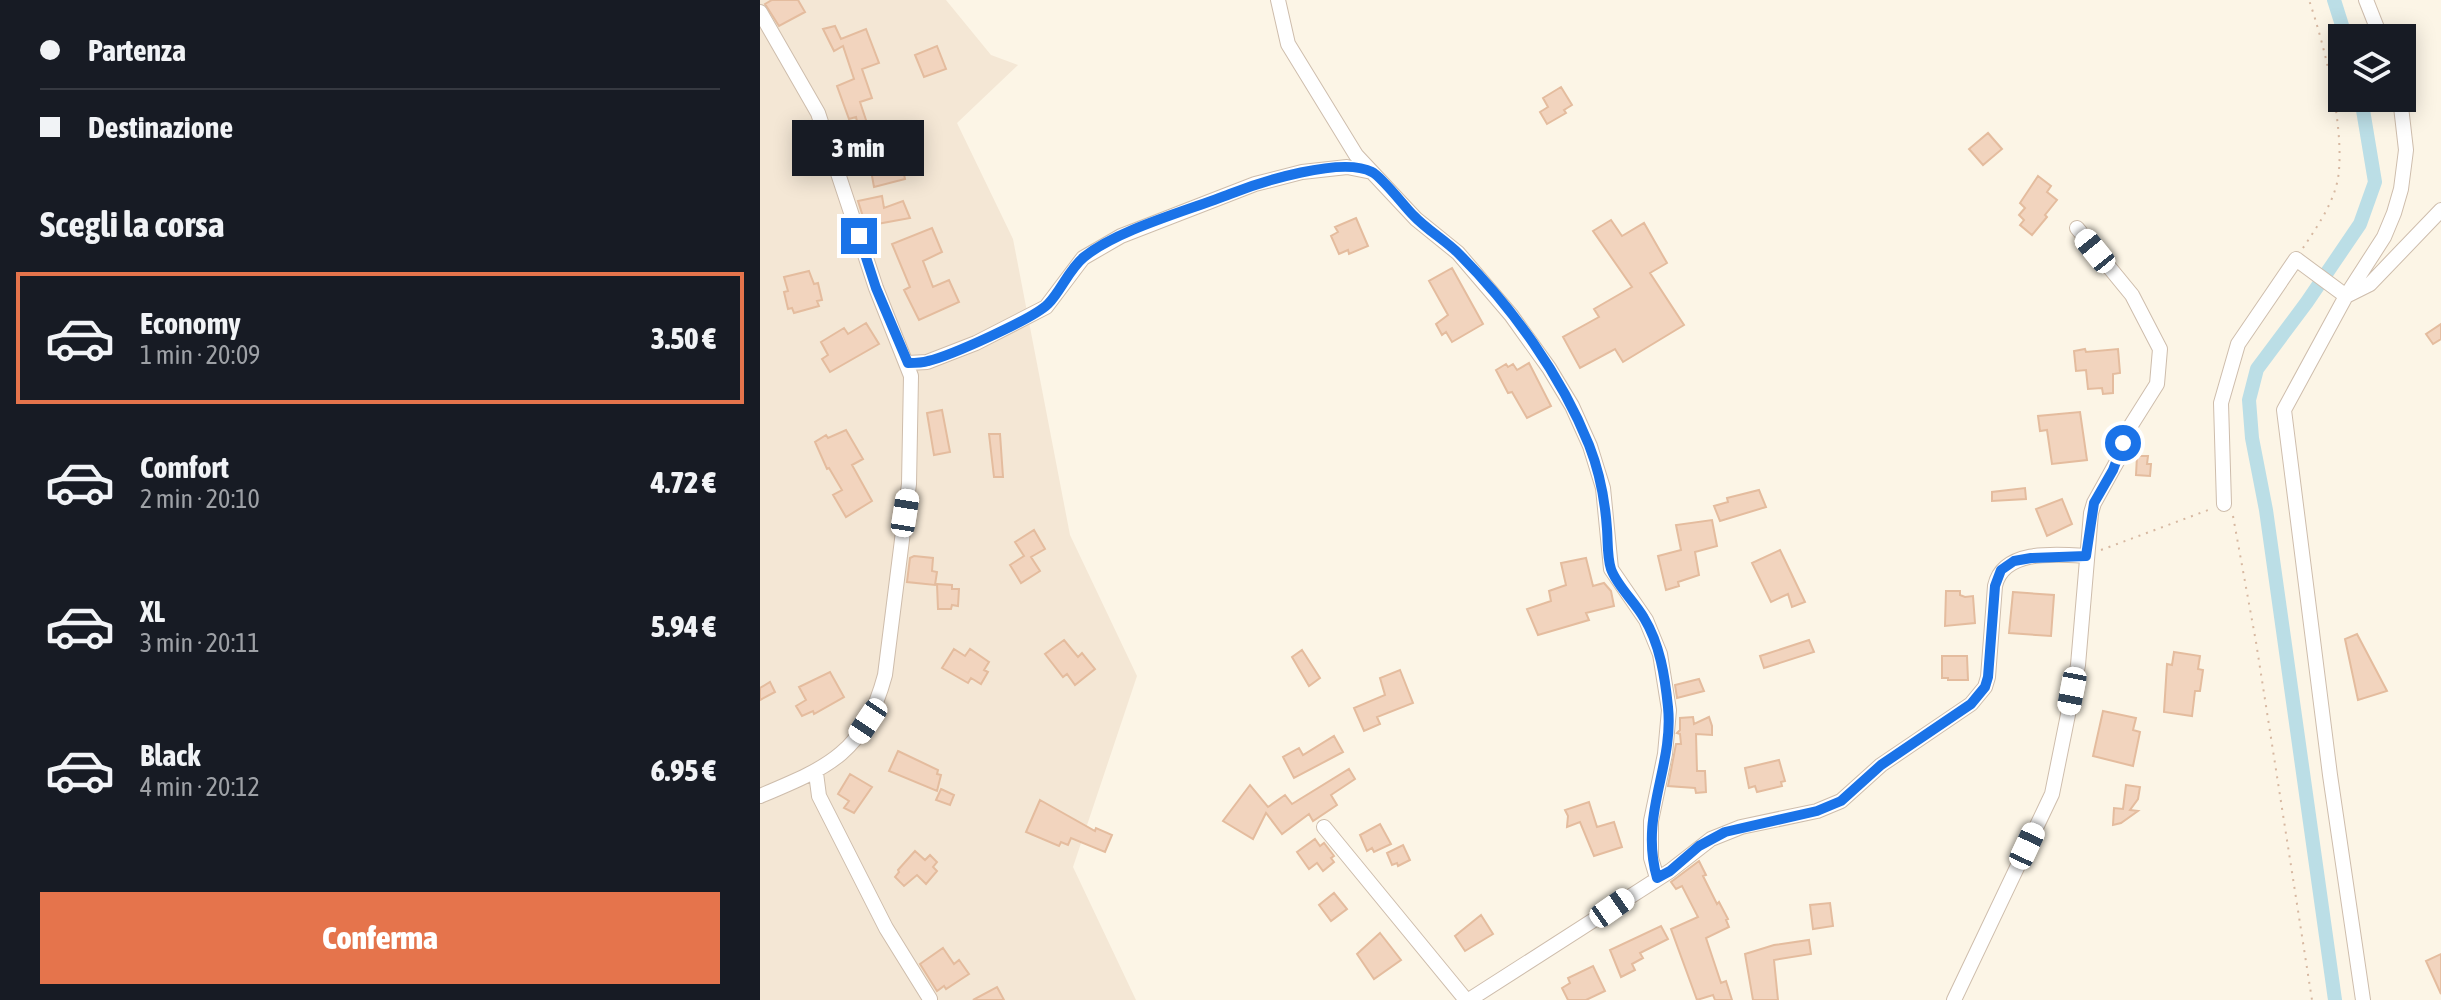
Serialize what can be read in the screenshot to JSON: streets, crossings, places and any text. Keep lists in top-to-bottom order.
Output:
{
  "page": {
    "banner": ["Partenza", "Destinazione"],
    "bubble": "3 min",
    "heading": "Scegli la corsa",
    "list": [
      {
        "name": "Economy",
        "note": "1 min · 20:09",
        "value": "3.50 €"
      },
      {
        "name": "Comfort",
        "note": "2 min · 20:10",
        "value": "4.72 €"
      },
      {
        "name": "XL",
        "note": "3 min · 20:11",
        "value": "5.94 €"
      },
      {
        "name": "Black",
        "note": "4 min · 20:12",
        "value": "6.95 €"
      }
    ],
    "buttons": "Conferma"
  }
}
